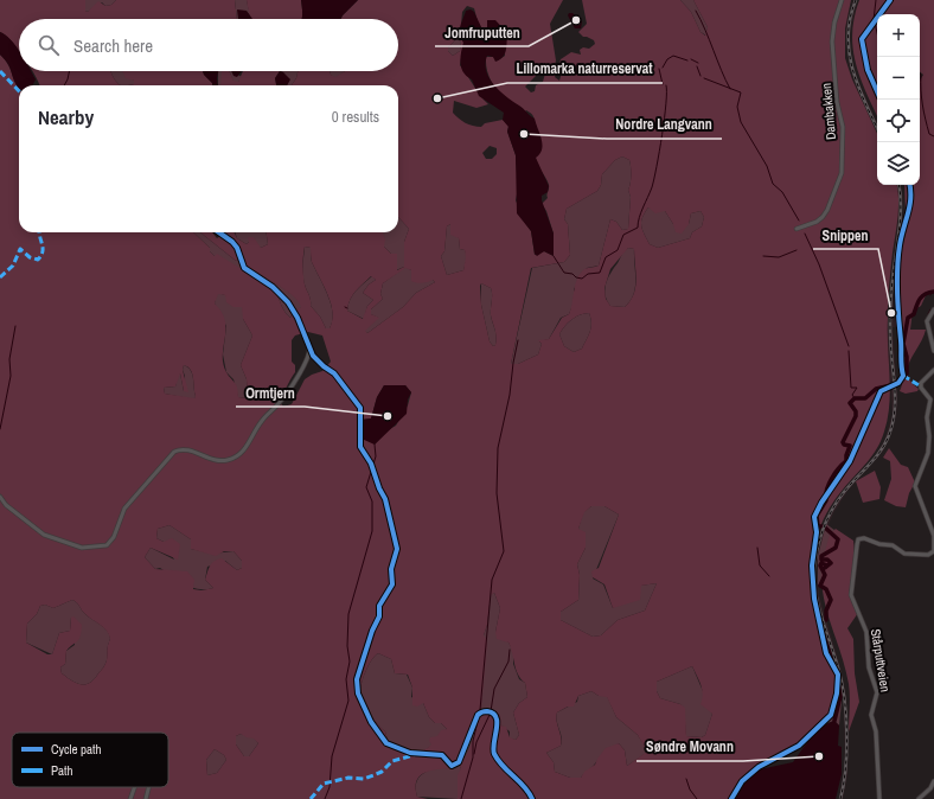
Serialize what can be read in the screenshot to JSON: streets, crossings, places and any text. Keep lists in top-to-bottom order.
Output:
{
  "streets": {
    "street": ["Dambakken", "Stårputtveien"]
  },
  "places": [
    "Jomfruputten",
    "Lillomarka naturreservat",
    "Nordre Langvann",
    "Snippen",
    "Ormtjern",
    "Søndre Movann"
  ],
  "legend": ["Cycle path", "Path"],
  "page": {
    "map_buttons": ["+", "−"],
    "search": "Search here",
    "heading": ["Nearby", "0 results"]
  }
}
